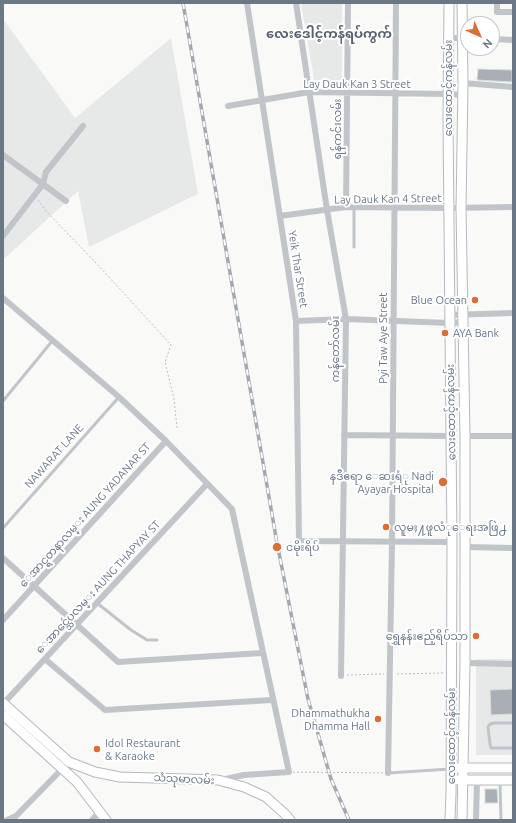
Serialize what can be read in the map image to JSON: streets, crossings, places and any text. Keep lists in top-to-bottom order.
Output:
{
  "streets": {
    "main road": ["လေးထောင့်ကန်လမ်း", "သံသုမာလမ်း"],
    "street": [
      "Lay Dauk Kan 3 Street",
      "ရန်ကင်းလမ်း",
      "Lay Dauk Kan 4 Street",
      "Yeik Thar Street",
      "Pyi Taw Aye Street",
      "ကန်တော်လမ်း",
      "ေအာင္ရတနာလမ္း AUNG YADANAR ST",
      "ေအာင္သေဴပလမ္း AUNG THAPYAY ST"
    ],
    "lane": ["NAWARAT LANE"]
  },
  "crossings": [
    ["Lay Dauk Kan 3 Street", "လေးထောင့်ကန်လမ်း"],
    ["Lay Dauk Kan 3 Street", "ရန်ကင်းလမ်း"],
    ["Lay Dauk Kan 3 Street", "Yeik Thar Street"],
    ["Lay Dauk Kan 3 Street", "Pyi Taw Aye Street"],
    ["Lay Dauk Kan 3 Street", "ကန်တော်လမ်း"],
    ["လေးထောင့်ကန်လမ်း", "Lay Dauk Kan 4 Street"],
    ["ရန်ကင်းလမ်း", "Lay Dauk Kan 4 Street"],
    ["Lay Dauk Kan 4 Street", "Yeik Thar Street"],
    ["Lay Dauk Kan 4 Street", "Pyi Taw Aye Street"],
    ["Lay Dauk Kan 4 Street", "ကန်တော်လမ်း"],
    ["Yeik Thar Street", "ကန်တော်လမ်း"],
    ["ေအာင္သေဴပလမ္း AUNG THAPYAY ST", "သံသုမာလမ်း"]
  ],
  "districts": ["လေးဒေါင့်ကန်ရပ်ကွက်"],
  "places": [
    "Blue Ocean",
    "AYA Bank",
    "နဒီဧရာ ေဆးရံု Nadi Ayayar Hospital",
    "လူမႈ႔ဖူလံုေရးအဖြဲ႕",
    "ငမိုးရိပ်",
    "ရွှေနန်းဧည့်ရိပ်သာ",
    "Dhammathukha Dhamma Hall",
    "Idol Restaurant & Karaoke"
  ],
  "north": "bottom right"
}
